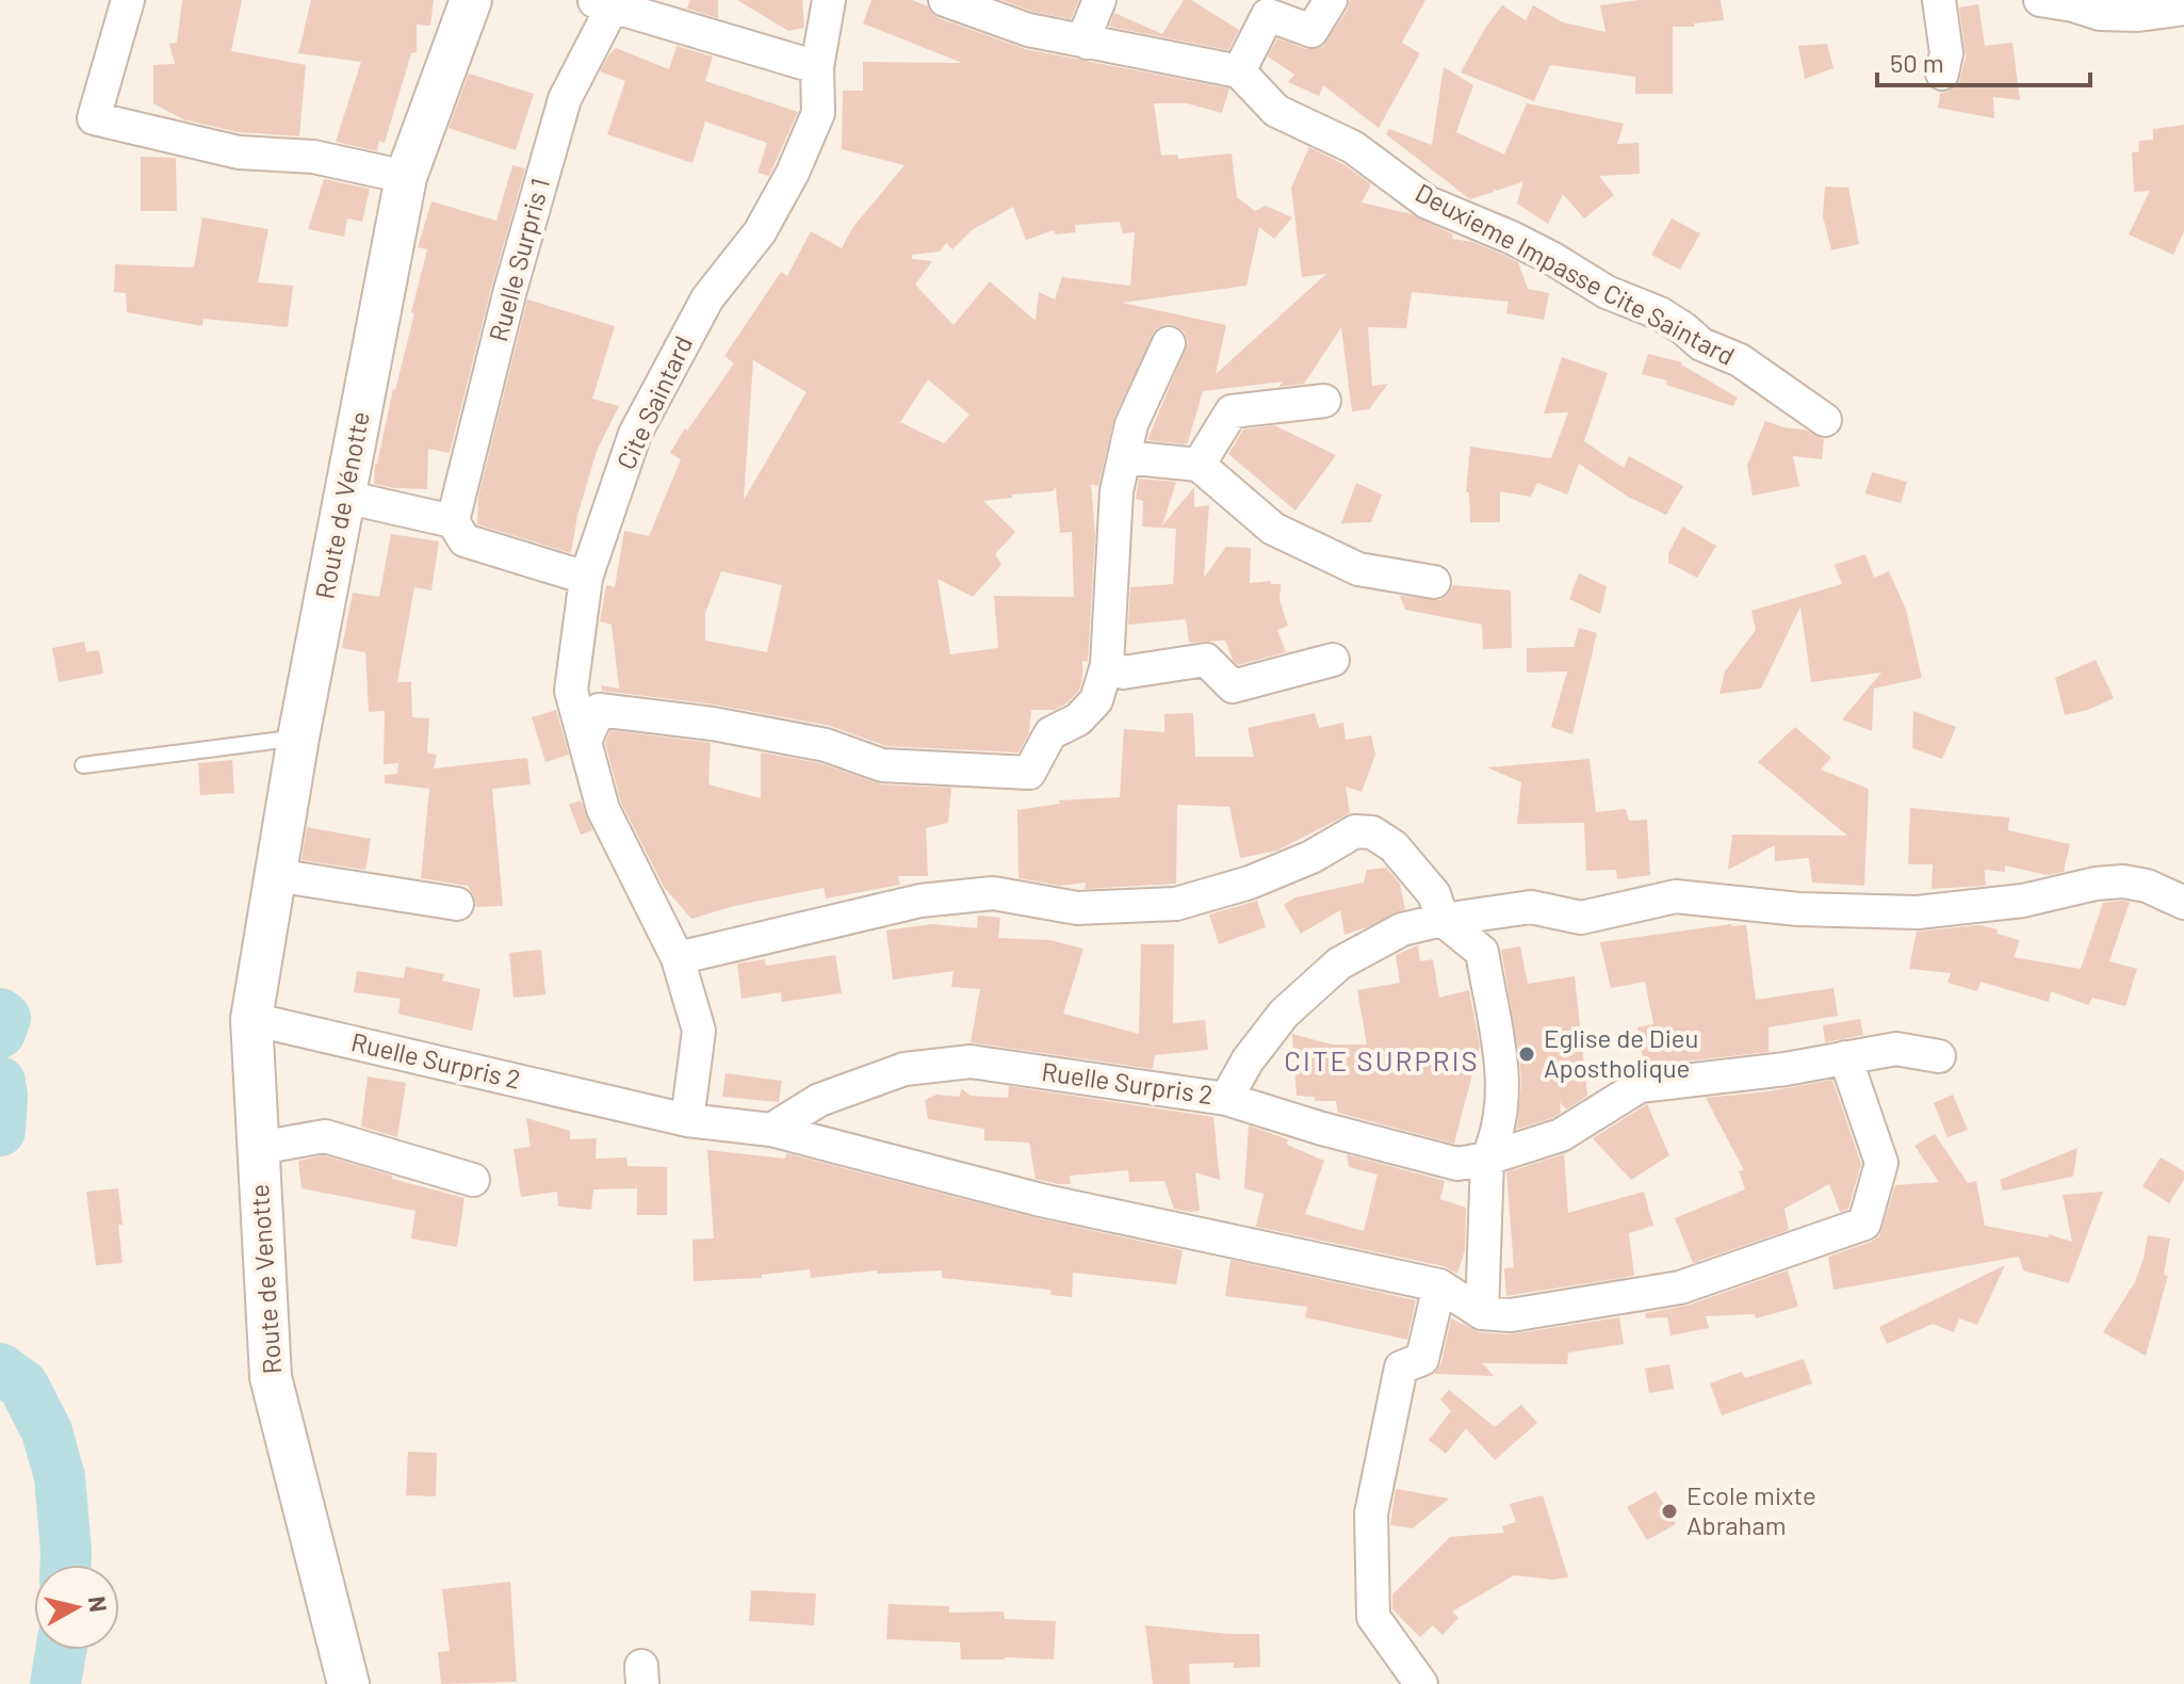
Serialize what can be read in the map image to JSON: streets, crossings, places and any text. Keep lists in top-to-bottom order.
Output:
{
  "streets": {
    "street": [
      "Ruelle Surpris 1",
      "Deuxieme Impasse Cite Saintard",
      "Cite Saintard",
      "Route de Vénotte",
      "Ruelle Surpris 2",
      "Route de Venotte"
    ]
  },
  "crossings": [
    ["Ruelle Surpris 1", "Cite Saintard"],
    ["Cite Saintard", "Ruelle Surpris 2"],
    ["Route de Vénotte", "Ruelle Surpris 2"],
    ["Route de Vénotte", "Route de Venotte"],
    ["Ruelle Surpris 2", "Route de Venotte"]
  ],
  "districts": ["CITE SURPRIS"],
  "places": ["Eglise de Dieu Apostholique", "Ecole mixte Abraham"],
  "scale_bar": "50 m",
  "north": "right"
}
